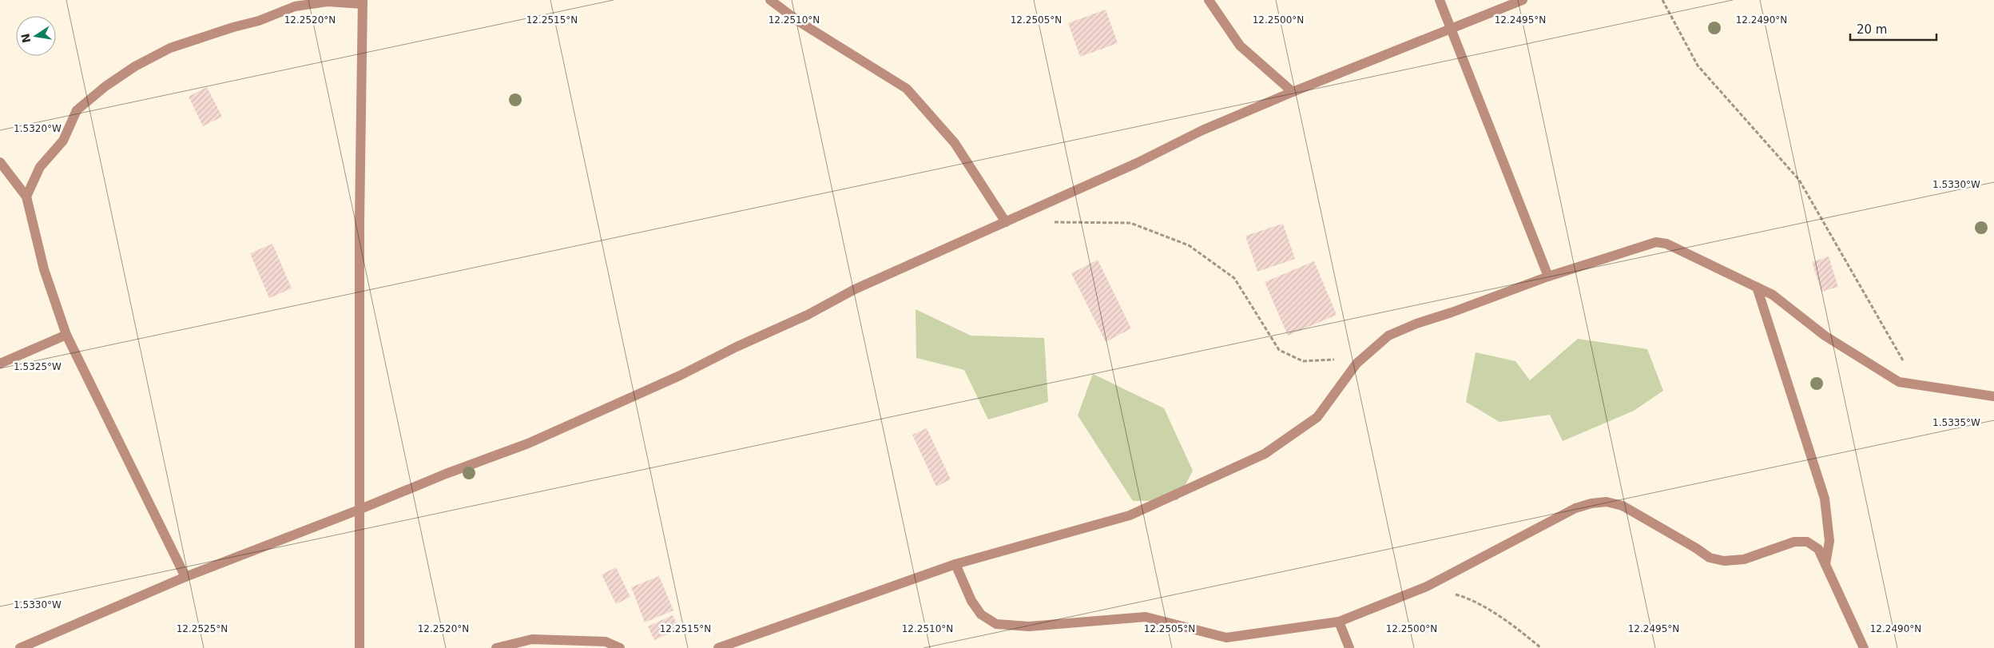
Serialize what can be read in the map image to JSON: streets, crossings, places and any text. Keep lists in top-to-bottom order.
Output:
{
  "scale_bar": "20 m",
  "north": "left",
  "coordinates": [
    "12.2520°N",
    "12.2515°N",
    "12.2510°N",
    "12.2505°N",
    "12.2500°N",
    "12.2495°N",
    "12.2490°N",
    "1.5320°W",
    "1.5330°W",
    "1.5325°W",
    "1.5335°W",
    "12.2525°N"
  ]
}
